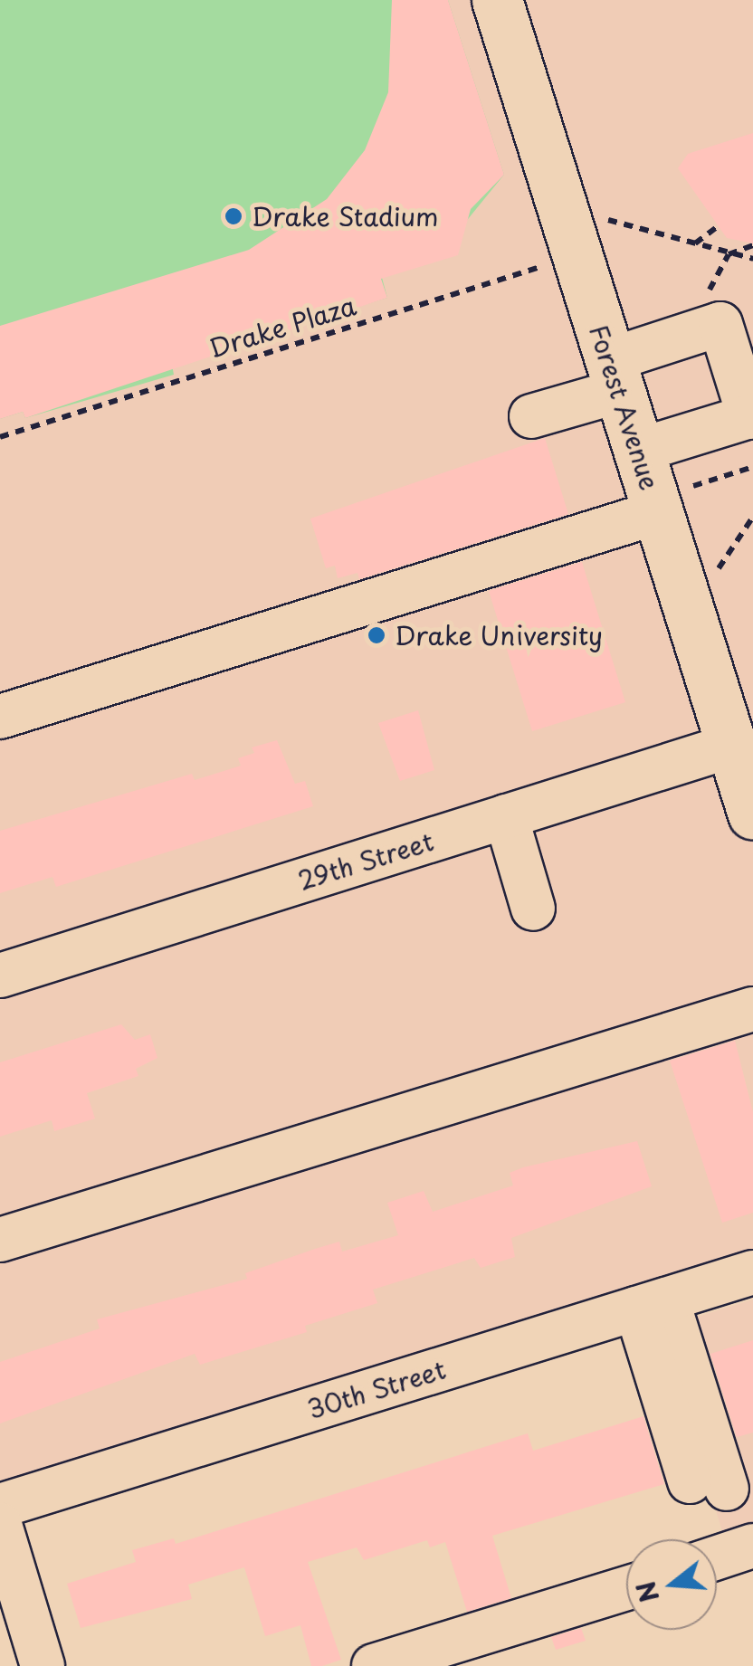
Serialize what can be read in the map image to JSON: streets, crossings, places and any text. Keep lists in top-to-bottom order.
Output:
{
  "streets": {
    "main road": ["Forest Avenue"],
    "street": ["29th Street", "30th Street"],
    "path": ["Drake Plaza"]
  },
  "crossings": [
    ["Drake Plaza", "Forest Avenue"],
    ["Forest Avenue", "29th Street"]
  ],
  "places": ["Drake Stadium", "Drake University"],
  "north": "left"
}
